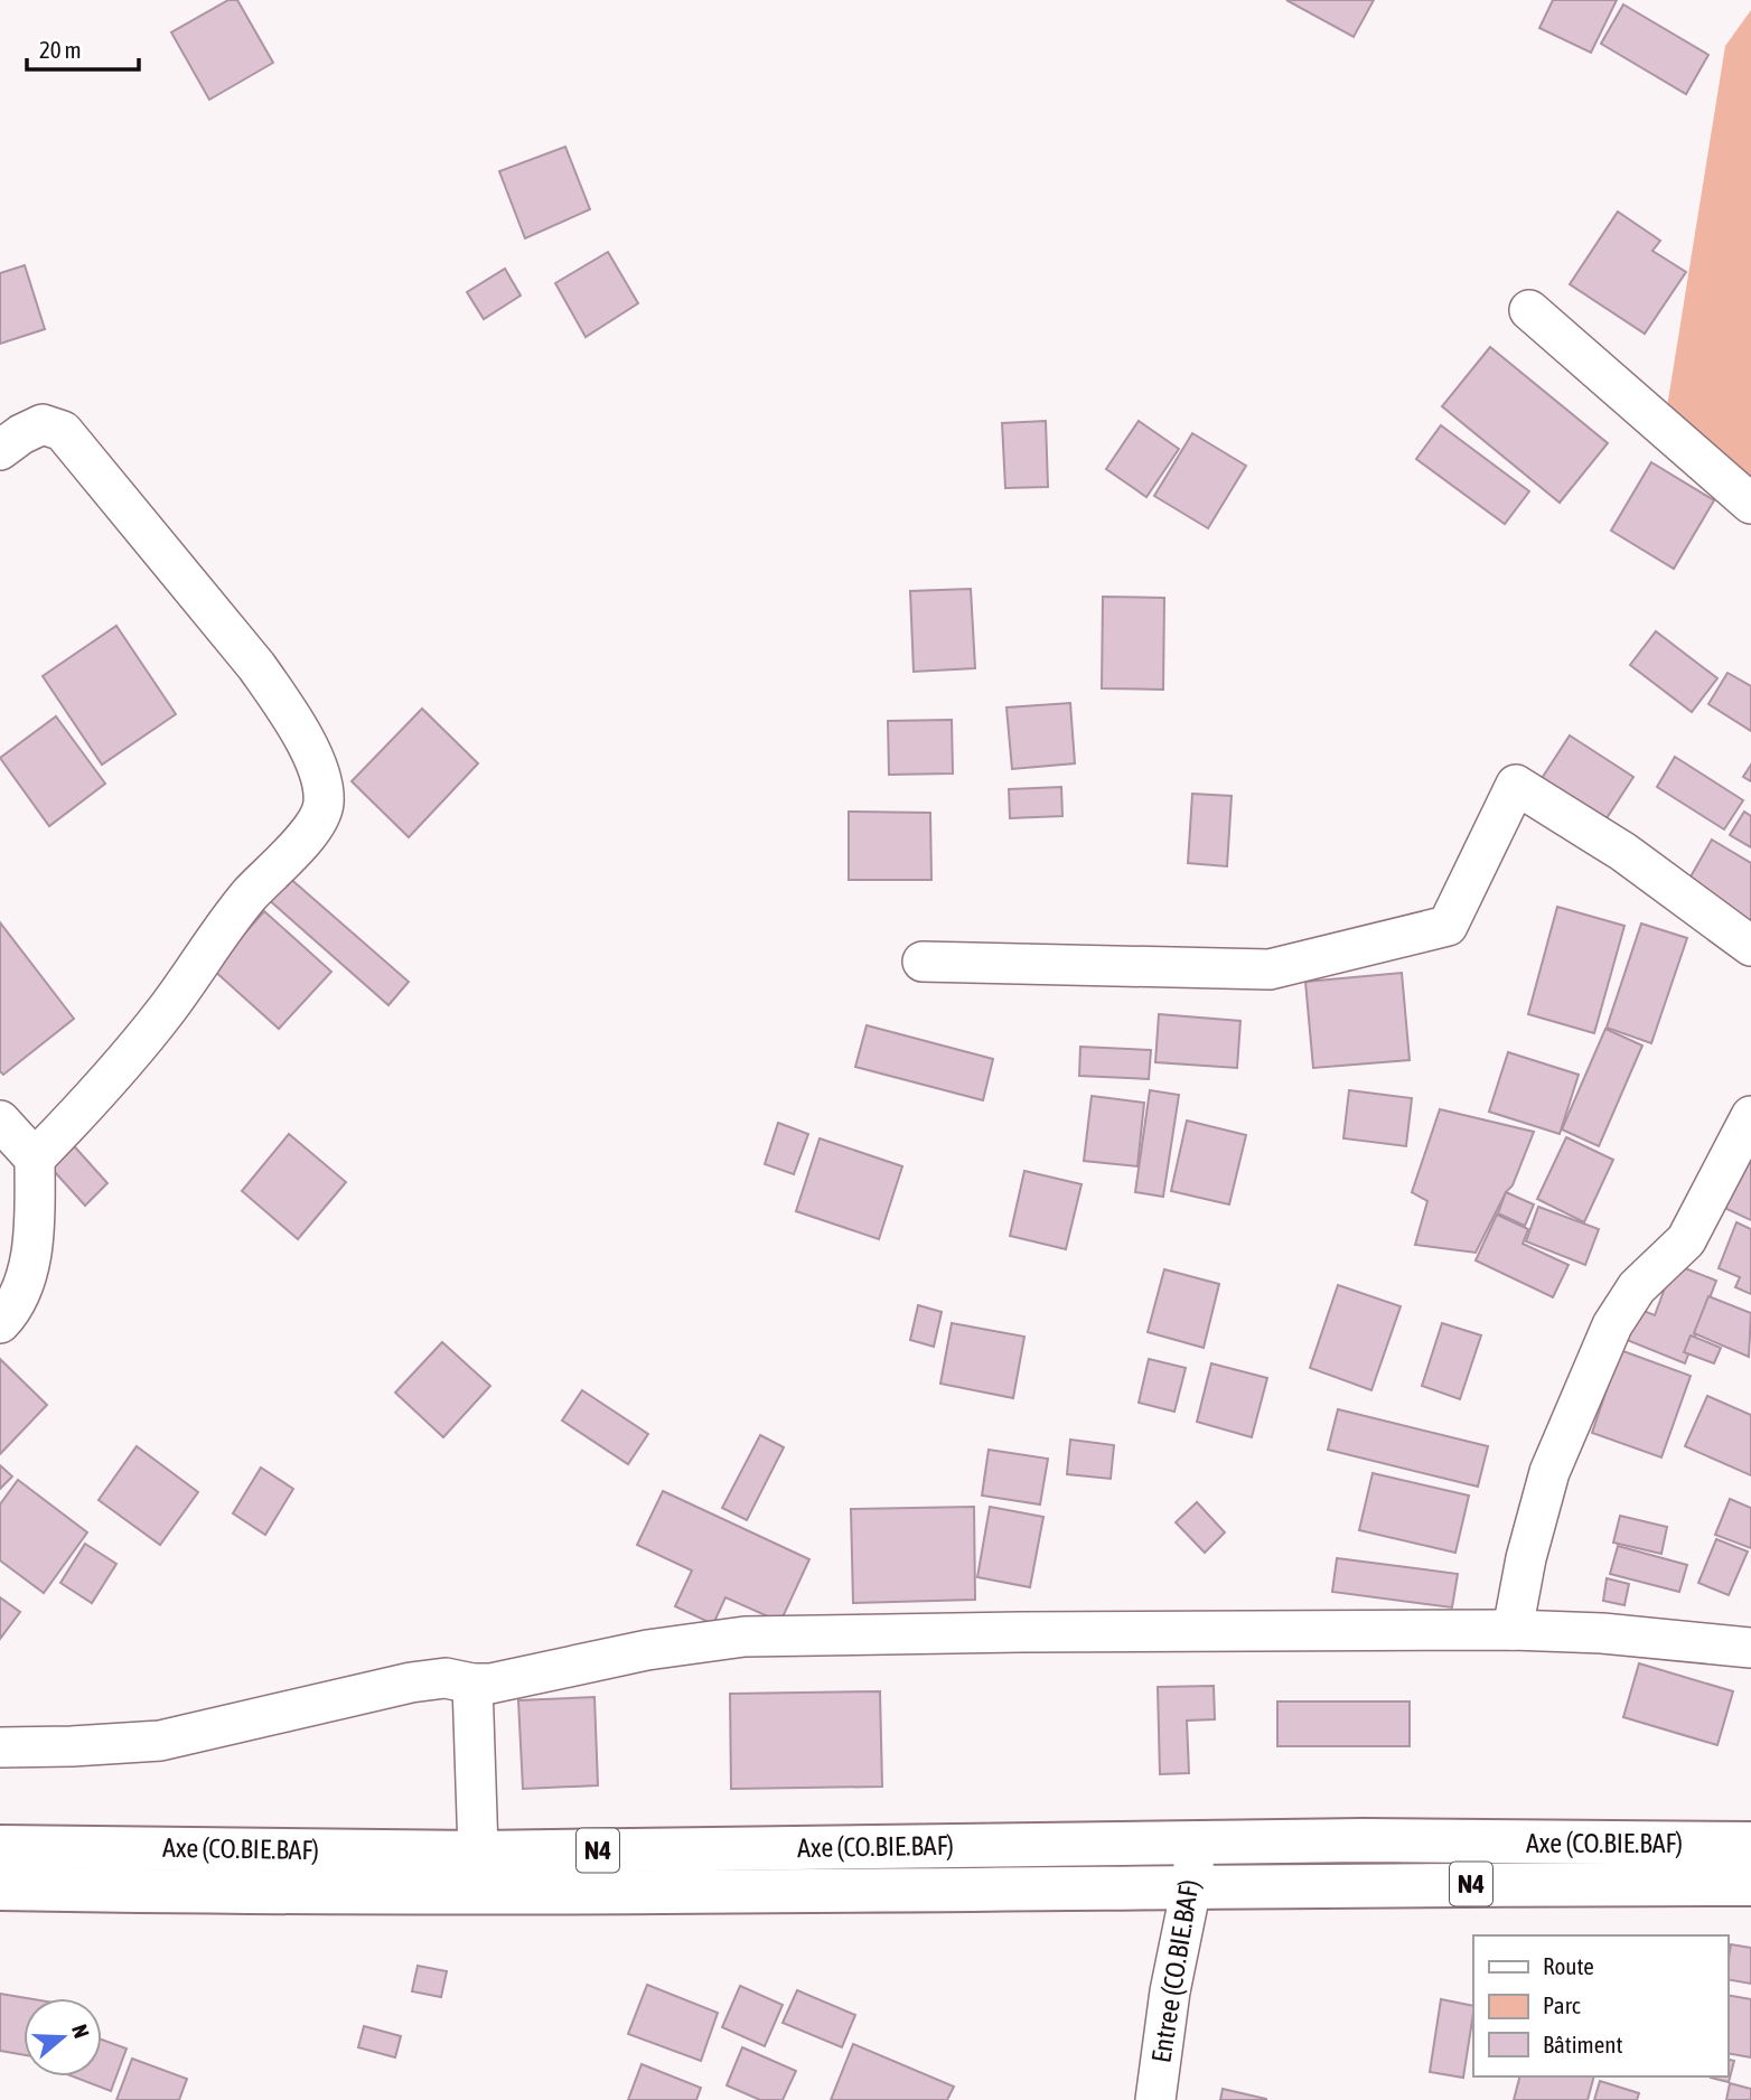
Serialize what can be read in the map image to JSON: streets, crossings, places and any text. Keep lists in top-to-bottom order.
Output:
{
  "streets": {
    "highway": ["Axe (CO.BIE.BAF)", "N4"],
    "street": ["Entree (CO.BIE.BAF)"]
  },
  "crossings": [
    ["Axe (CO.BIE.BAF)", "Entree (CO.BIE.BAF)"]
  ],
  "legend": ["Route", "Parc", "Bâtiment"],
  "scale_bar": "20 m",
  "north": "right"
}
